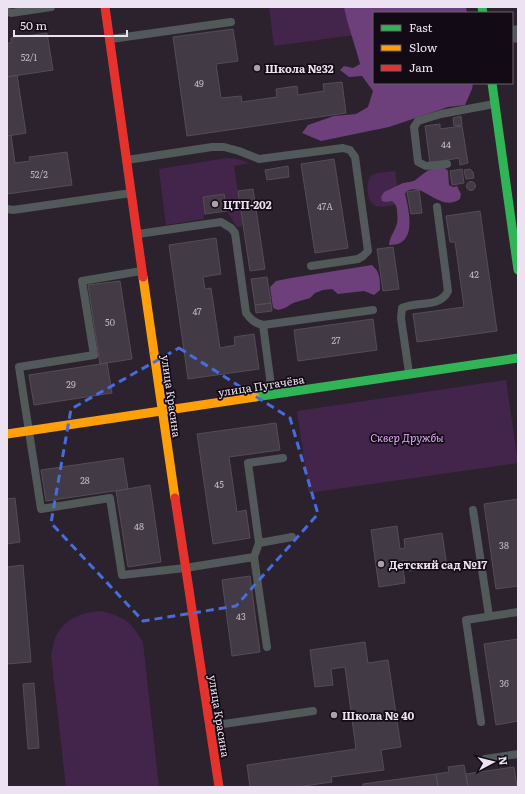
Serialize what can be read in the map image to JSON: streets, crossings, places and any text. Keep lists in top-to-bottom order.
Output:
{
  "streets": {
    "street": ["улица Пугачёва", "улица Красина"]
  },
  "crossings": [
    ["улица Пугачёва", "улица Красина"]
  ],
  "parks": ["Сквер Дружбы"],
  "places": [
    "Школа №32",
    "ЦТП-202",
    "Детский сад №17",
    "Школа № 40"
  ],
  "house_numbers": [
    "52/1",
    "49",
    "44",
    "52/2",
    "47А",
    "42",
    "47",
    "50",
    "27",
    "29",
    "28",
    "45",
    "48",
    "38",
    "43",
    "36"
  ],
  "legend": ["Fast", "Slow", "Jam"],
  "scale_bar": "50 m",
  "north": "right"
}
